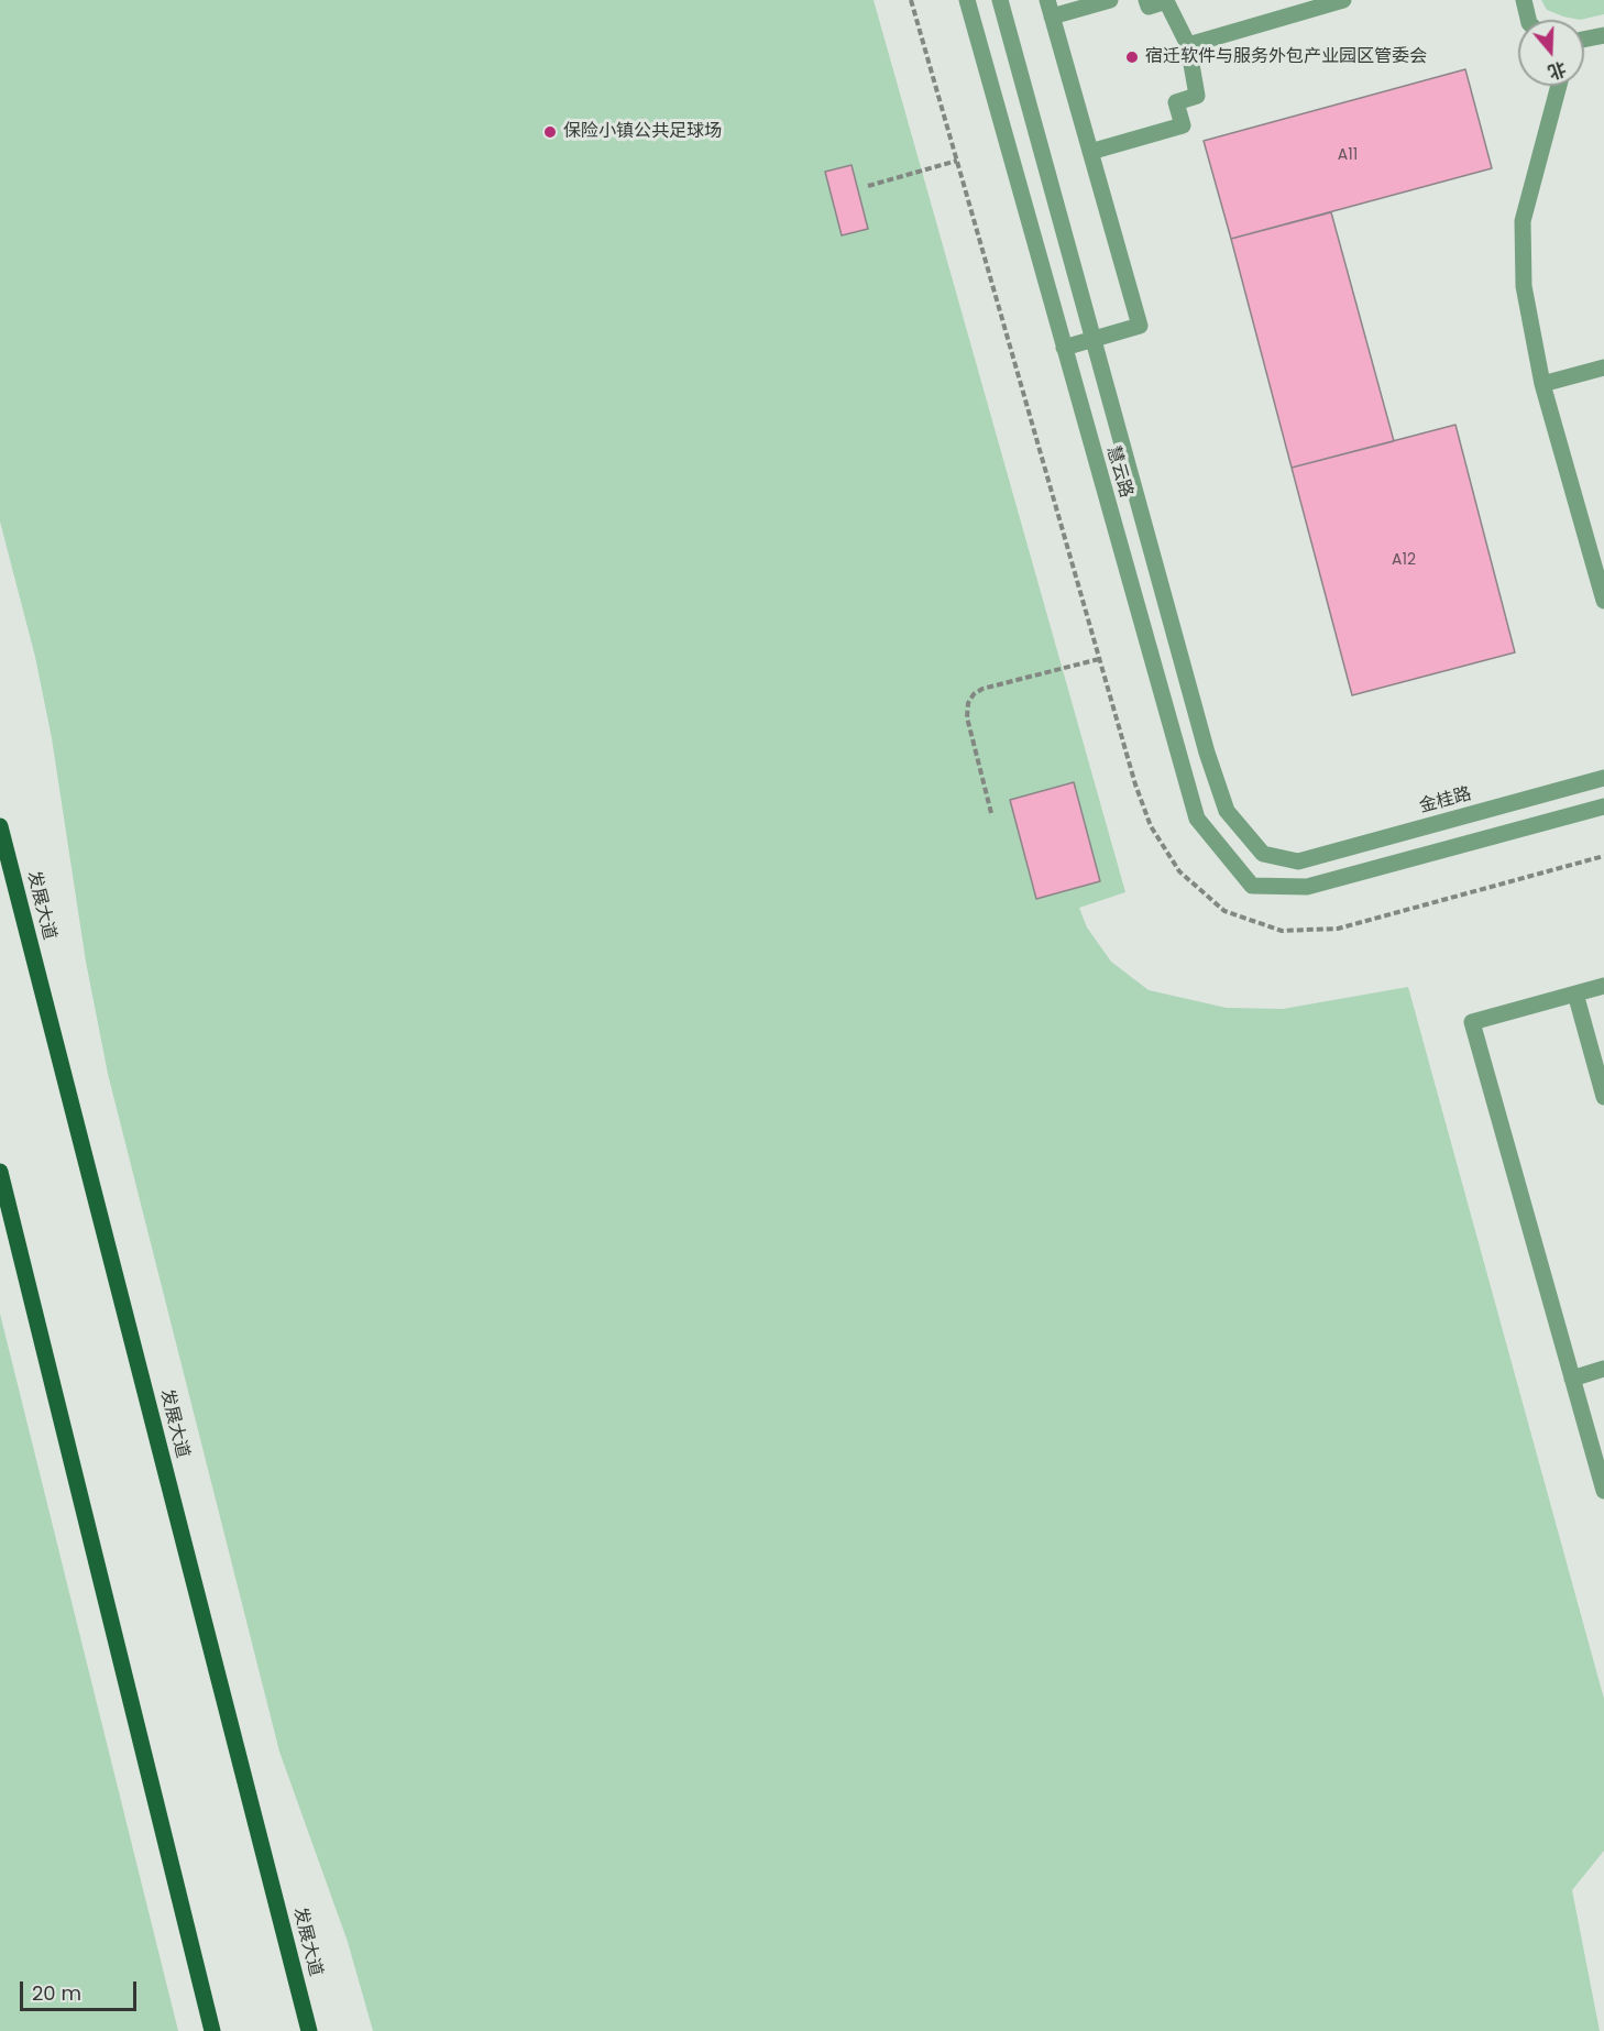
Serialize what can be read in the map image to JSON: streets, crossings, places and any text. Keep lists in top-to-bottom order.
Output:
{
  "streets": {
    "main road": ["发展大道"],
    "street": ["慧云路", "金桂路"]
  },
  "crossings": [
    ["慧云路", "金桂路"]
  ],
  "places": ["宿迁软件与服务外包产业园区管委会", "保险小镇公共足球场"],
  "house_numbers": ["A11", "A12"],
  "scale_bar": "20 m",
  "north": "bottom"
}
